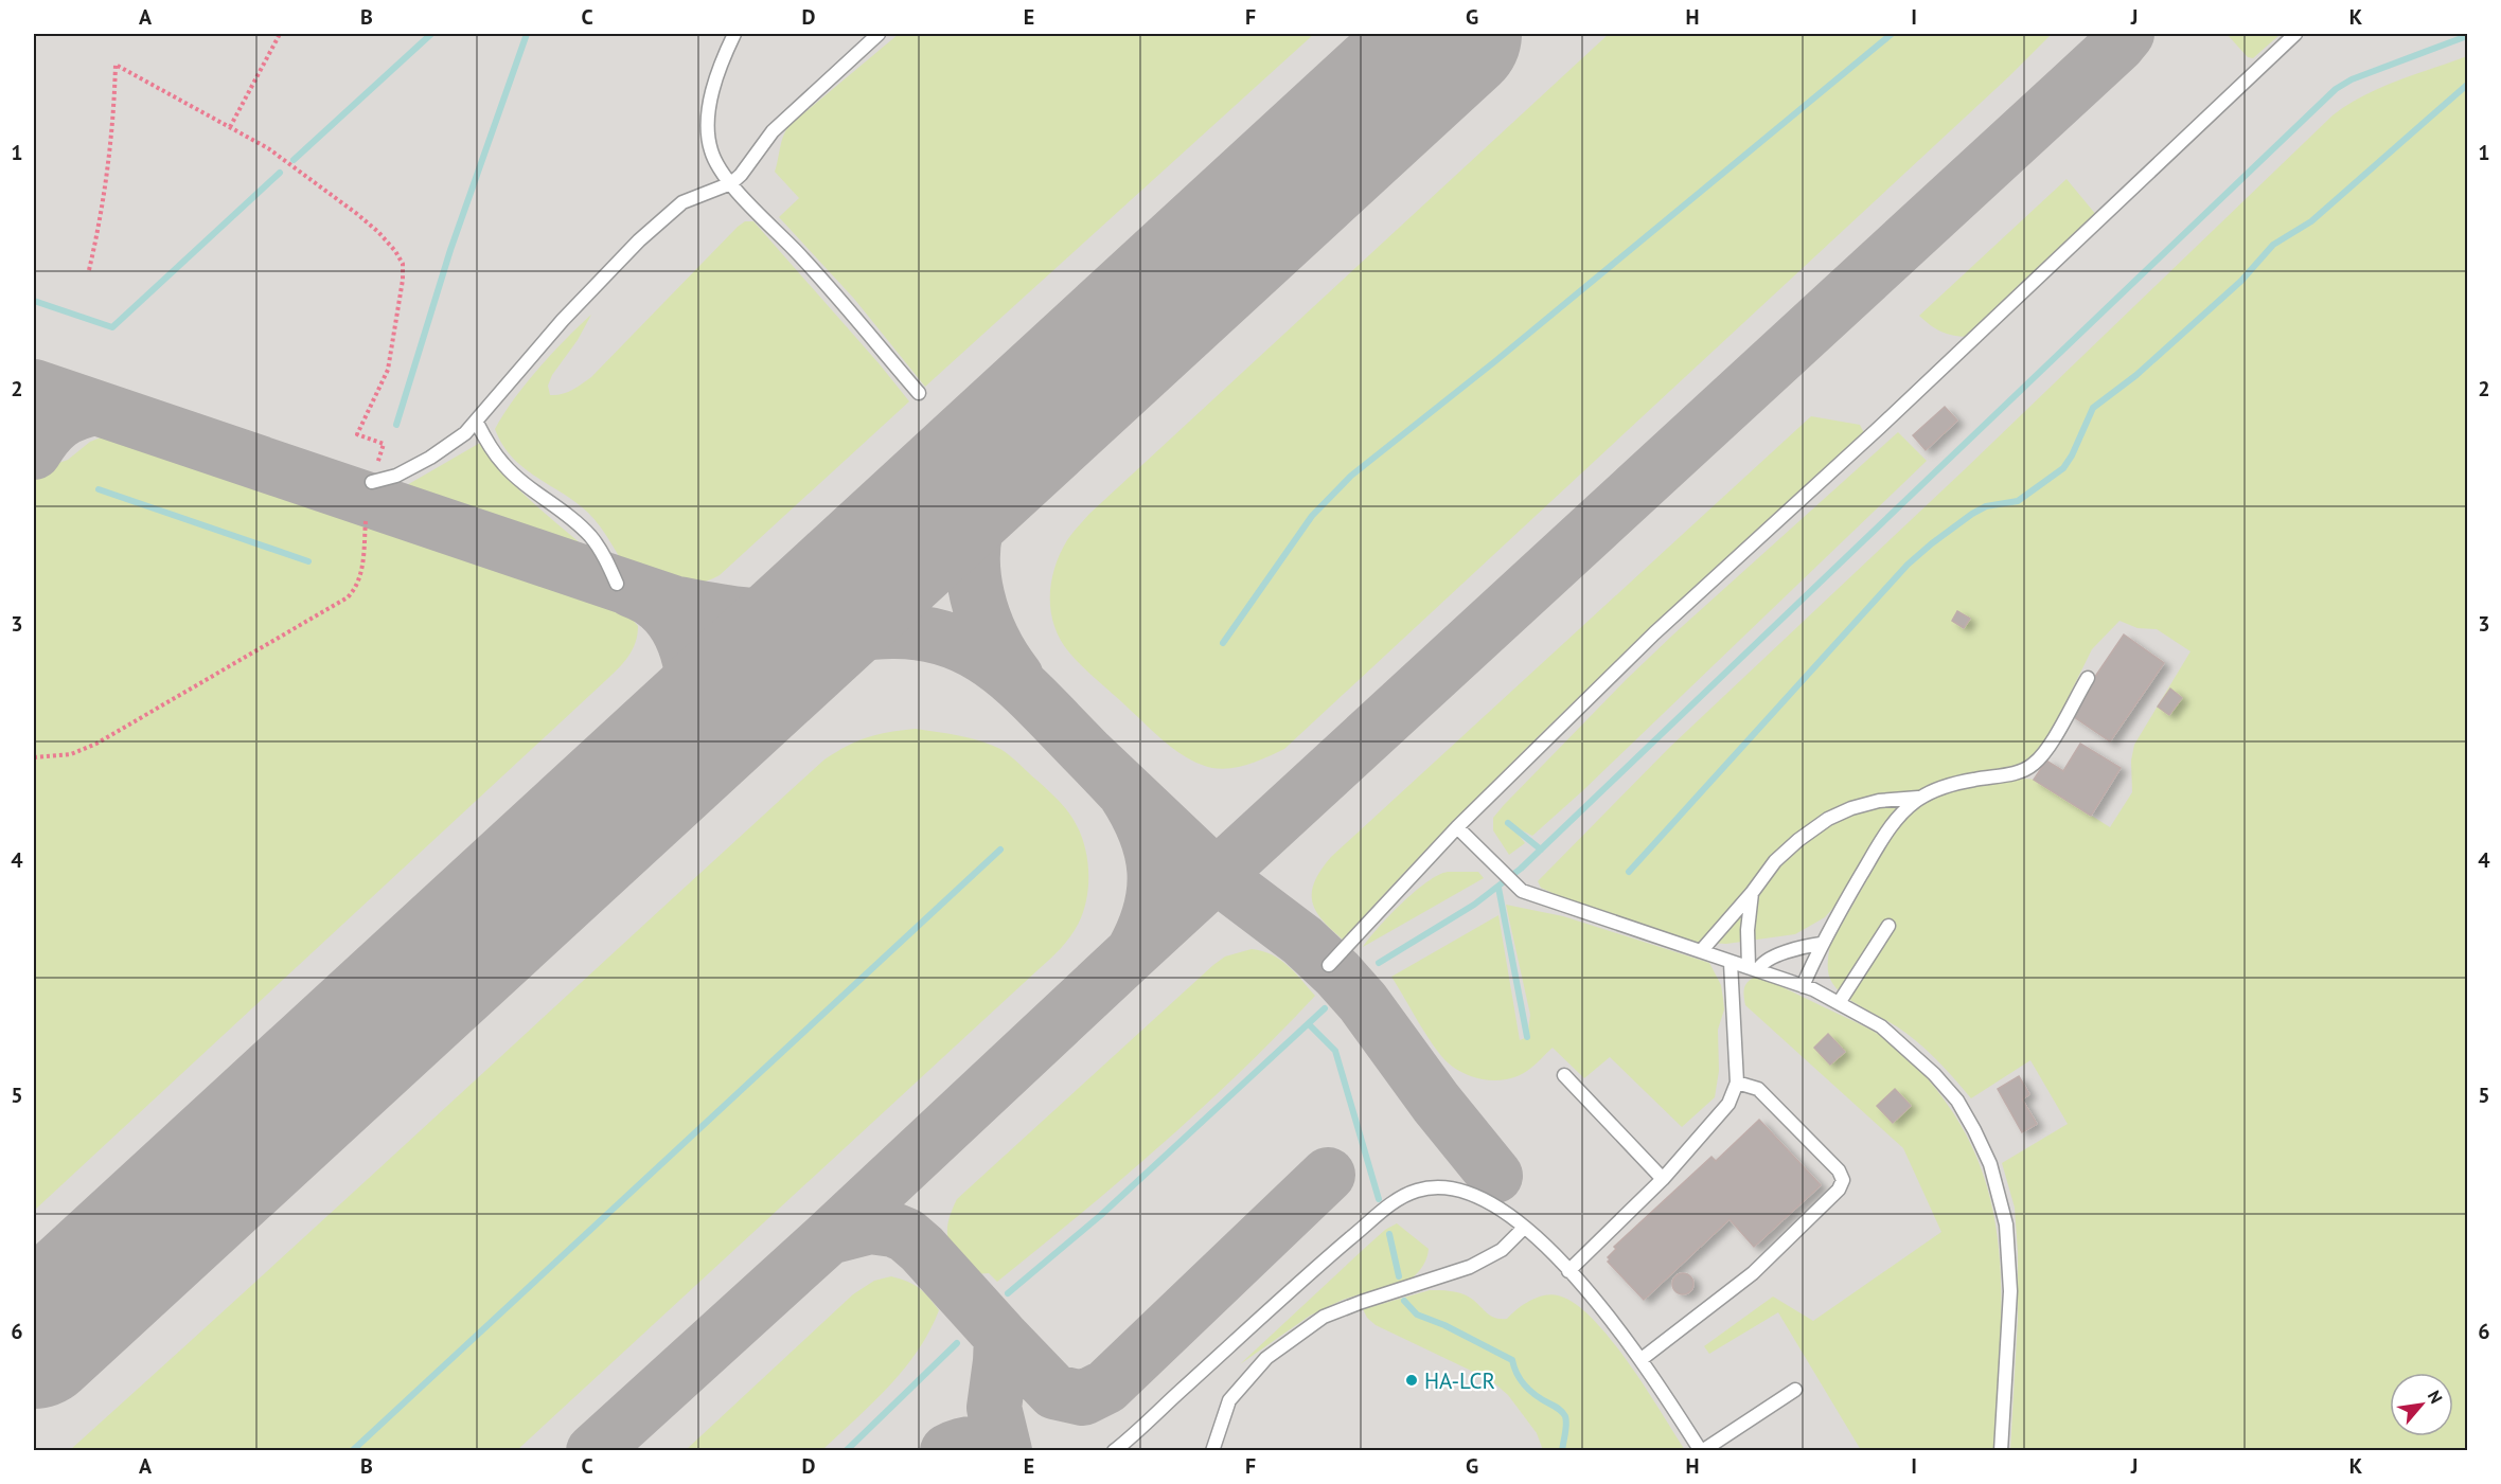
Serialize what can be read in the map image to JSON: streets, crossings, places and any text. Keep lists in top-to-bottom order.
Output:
{
  "places": ["HA-LCR"],
  "north": "top right",
  "grid": {
    "columns": [
      "A",
      "B",
      "C",
      "D",
      "E",
      "F",
      "G",
      "H",
      "I",
      "J",
      "K"
    ],
    "rows": [
      "1",
      "2",
      "3",
      "4",
      "5",
      "6"
    ]
  }
}
